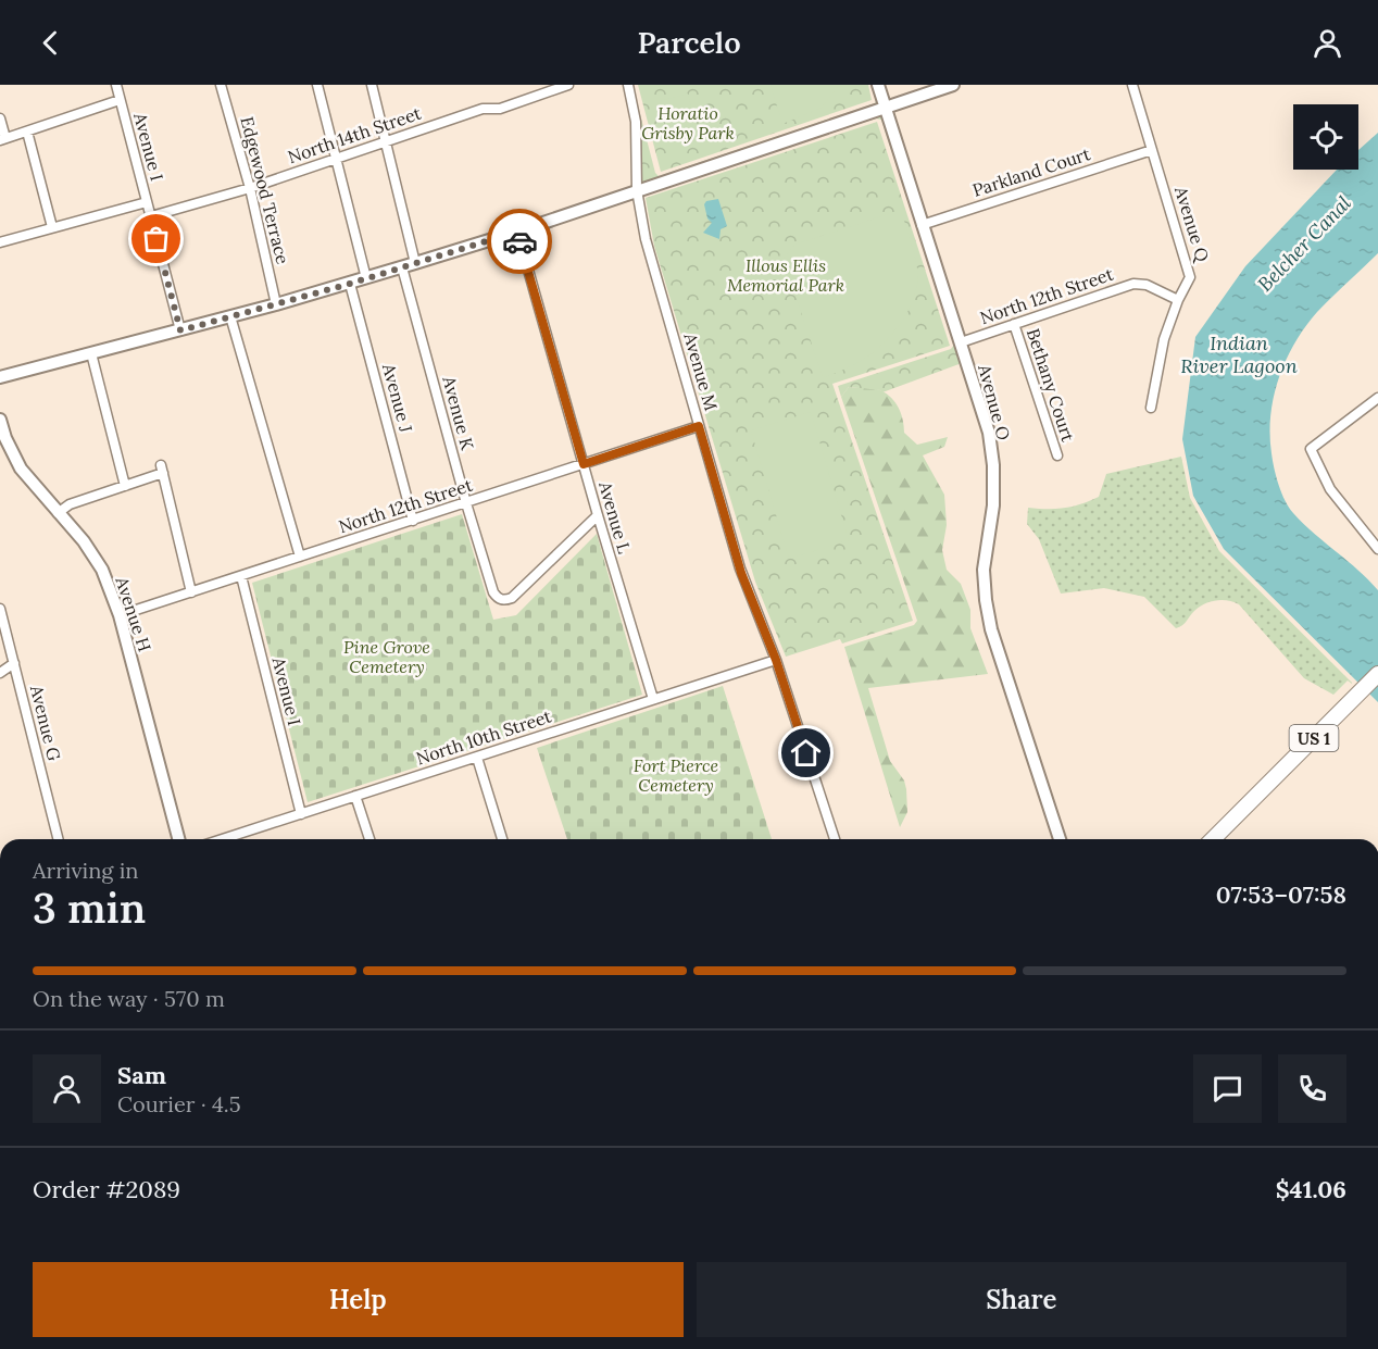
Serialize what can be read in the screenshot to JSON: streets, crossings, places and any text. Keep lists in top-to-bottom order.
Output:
{
  "streets": {
    "main road": ["US 1"],
    "street": [
      "North 14th Street",
      "Avenue I",
      "Parkland Court",
      "Edgewood Terrace",
      "Avenue Q",
      "North 12th Street",
      "Avenue M",
      "Bethany Court",
      "Avenue J",
      "Avenue O",
      "Avenue K",
      "Avenue L",
      "Avenue H",
      "Avenue G",
      "North 10th Street"
    ]
  },
  "crossings": [
    ["North 14th Street", "Avenue I"],
    ["North 14th Street", "Edgewood Terrace"],
    ["Avenue I", "North 12th Street"],
    ["Avenue I", "North 10th Street"],
    ["Parkland Court", "Avenue Q"],
    ["Parkland Court", "Avenue O"],
    ["Avenue Q", "North 12th Street"],
    ["North 12th Street", "Avenue M"],
    ["North 12th Street", "Bethany Court"],
    ["North 12th Street", "Avenue J"],
    ["North 12th Street", "Avenue O"],
    ["North 12th Street", "Avenue K"],
    ["North 12th Street", "Avenue L"],
    ["North 12th Street", "Avenue H"],
    ["Avenue M", "North 10th Street"],
    ["Avenue K", "Avenue L"],
    ["Avenue L", "North 10th Street"]
  ],
  "water": ["Belcher Canal", "Indian River Lagoon"],
  "parks": [
    "Horatio Grisby Park",
    "Illous Ellis Memorial Park",
    "Pine Grove Cemetery",
    "Fort Pierce Cemetery"
  ],
  "page": {
    "header": "Parcelo",
    "heading": ["3 min", "Arriving in", "07:53–07:58"],
    "panel": [
      "Sam",
      "Courier · 4.5",
      "Order #2089",
      "$41.06"
    ],
    "bar": "On the way · 570 m",
    "buttons": ["Help", "Share"]
  }
}
